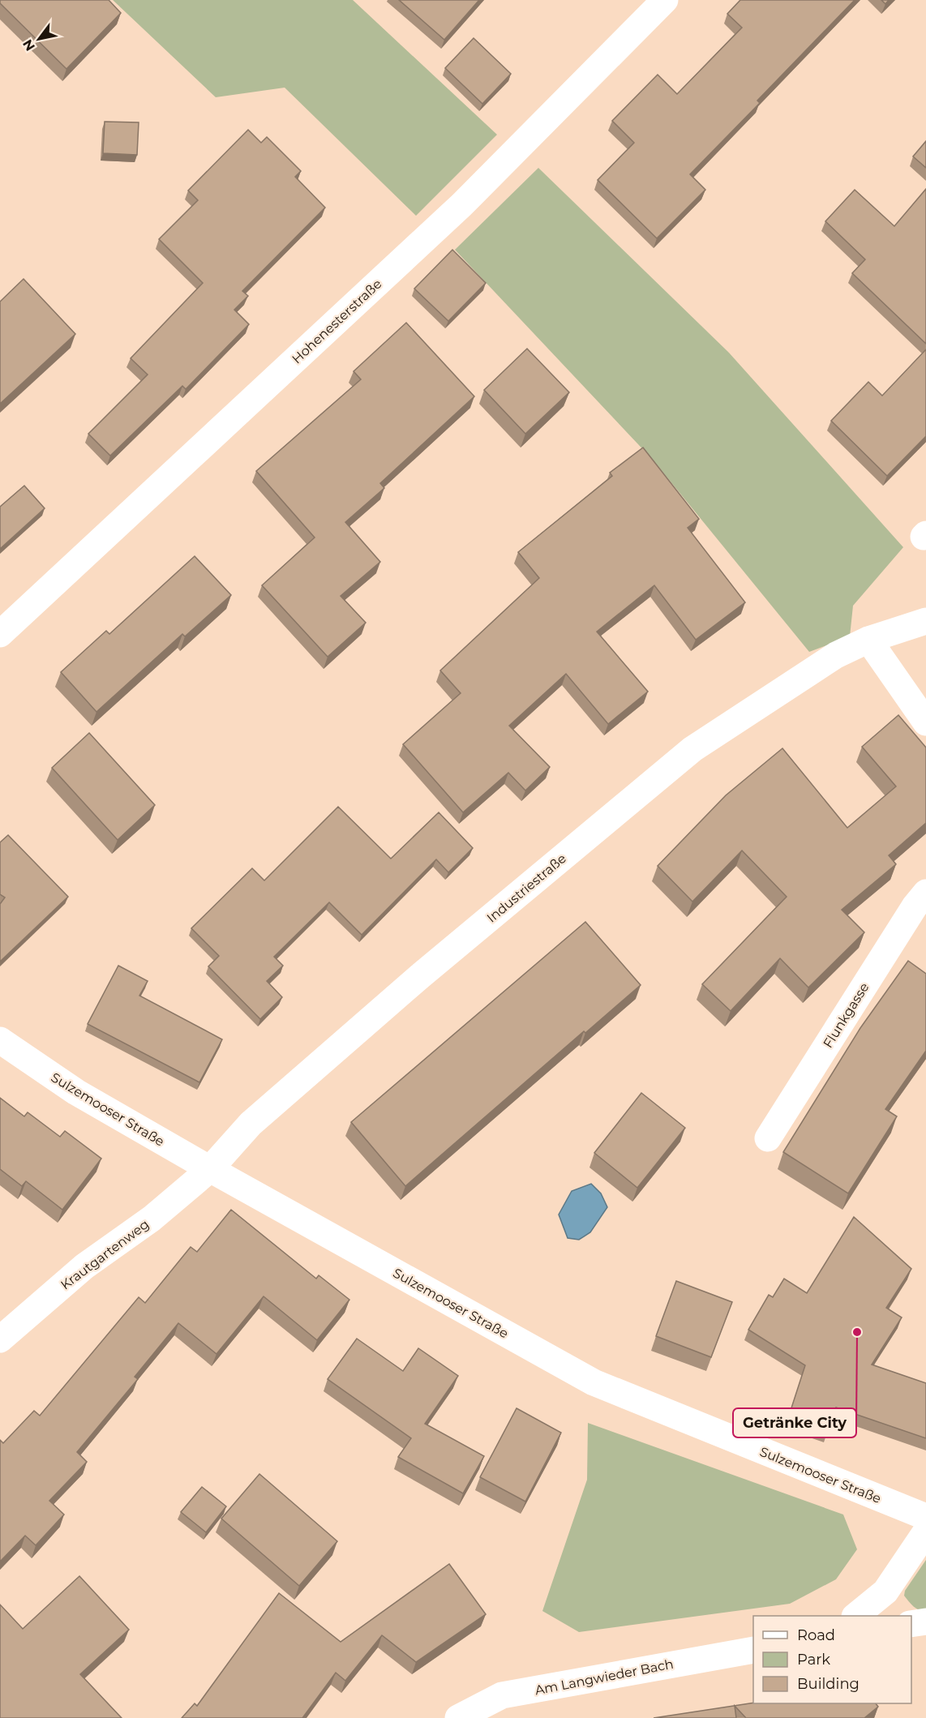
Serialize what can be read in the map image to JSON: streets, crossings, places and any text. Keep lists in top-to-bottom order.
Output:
{
  "streets": {
    "street": [
      "Hohenesterstraße",
      "Industriestraße",
      "Flunkgasse",
      "Sulzemooser Straße",
      "Krautgartenweg",
      "Am Langwieder Bach"
    ]
  },
  "crossings": [
    ["Industriestraße", "Sulzemooser Straße"],
    ["Industriestraße", "Krautgartenweg"],
    ["Sulzemooser Straße", "Krautgartenweg"]
  ],
  "places": ["Getränke City"],
  "legend": ["Road", "Park", "Building"],
  "north": "bottom left"
}
